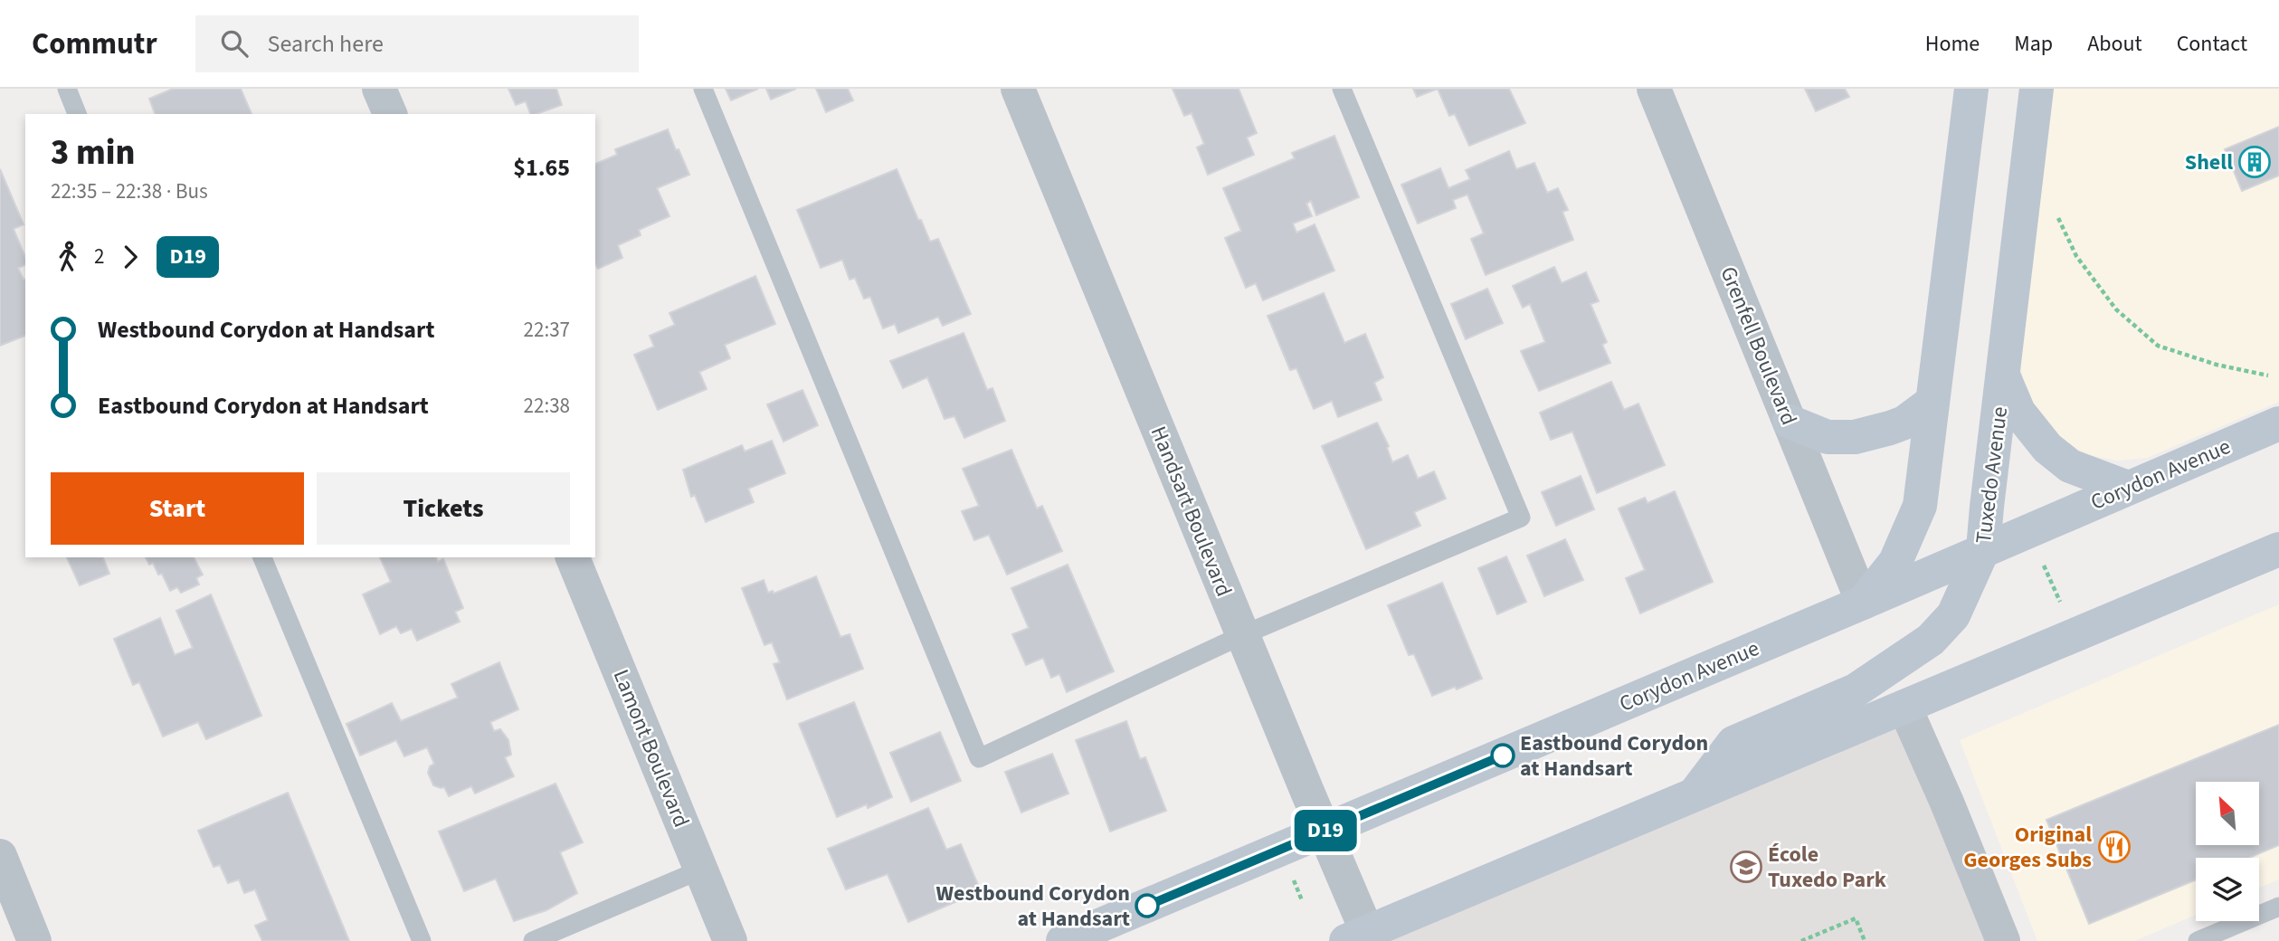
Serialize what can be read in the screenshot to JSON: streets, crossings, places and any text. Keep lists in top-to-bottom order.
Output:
{
  "streets": {
    "main road": ["Corydon Avenue", "Tuxedo Avenue"],
    "street": ["Grenfell Boulevard", "Handsart Boulevard", "Lamont Boulevard"]
  },
  "crossings": [
    ["Grenfell Boulevard", "Corydon Avenue"],
    ["Corydon Avenue", "Tuxedo Avenue"],
    ["Corydon Avenue", "Handsart Boulevard"]
  ],
  "places": {
    "building": ["Shell"],
    "other": ["Eastbound Corydon at Handsart", "Westbound Corydon at Handsart"],
    "restaurant": ["Original Georges Subs"],
    "school or university": ["École Tuxedo Park"]
  },
  "lines": ["bus line D19"],
  "north": "top left",
  "page": {
    "header": "Commutr",
    "search": "Search here",
    "nav": [
      "Home",
      "Map",
      "About",
      "Contact"
    ],
    "on_map": "D19",
    "heading": ["3 min", "22:35 – 22:38 · Bus", "$1.65"],
    "legs": ["2", "D19"],
    "list": [
      {
        "name": "Westbound Corydon at Handsart",
        "value": "22:37"
      },
      {
        "name": "Eastbound Corydon at Handsart",
        "value": "22:38"
      }
    ],
    "buttons": ["Start", "Tickets"]
  }
}
